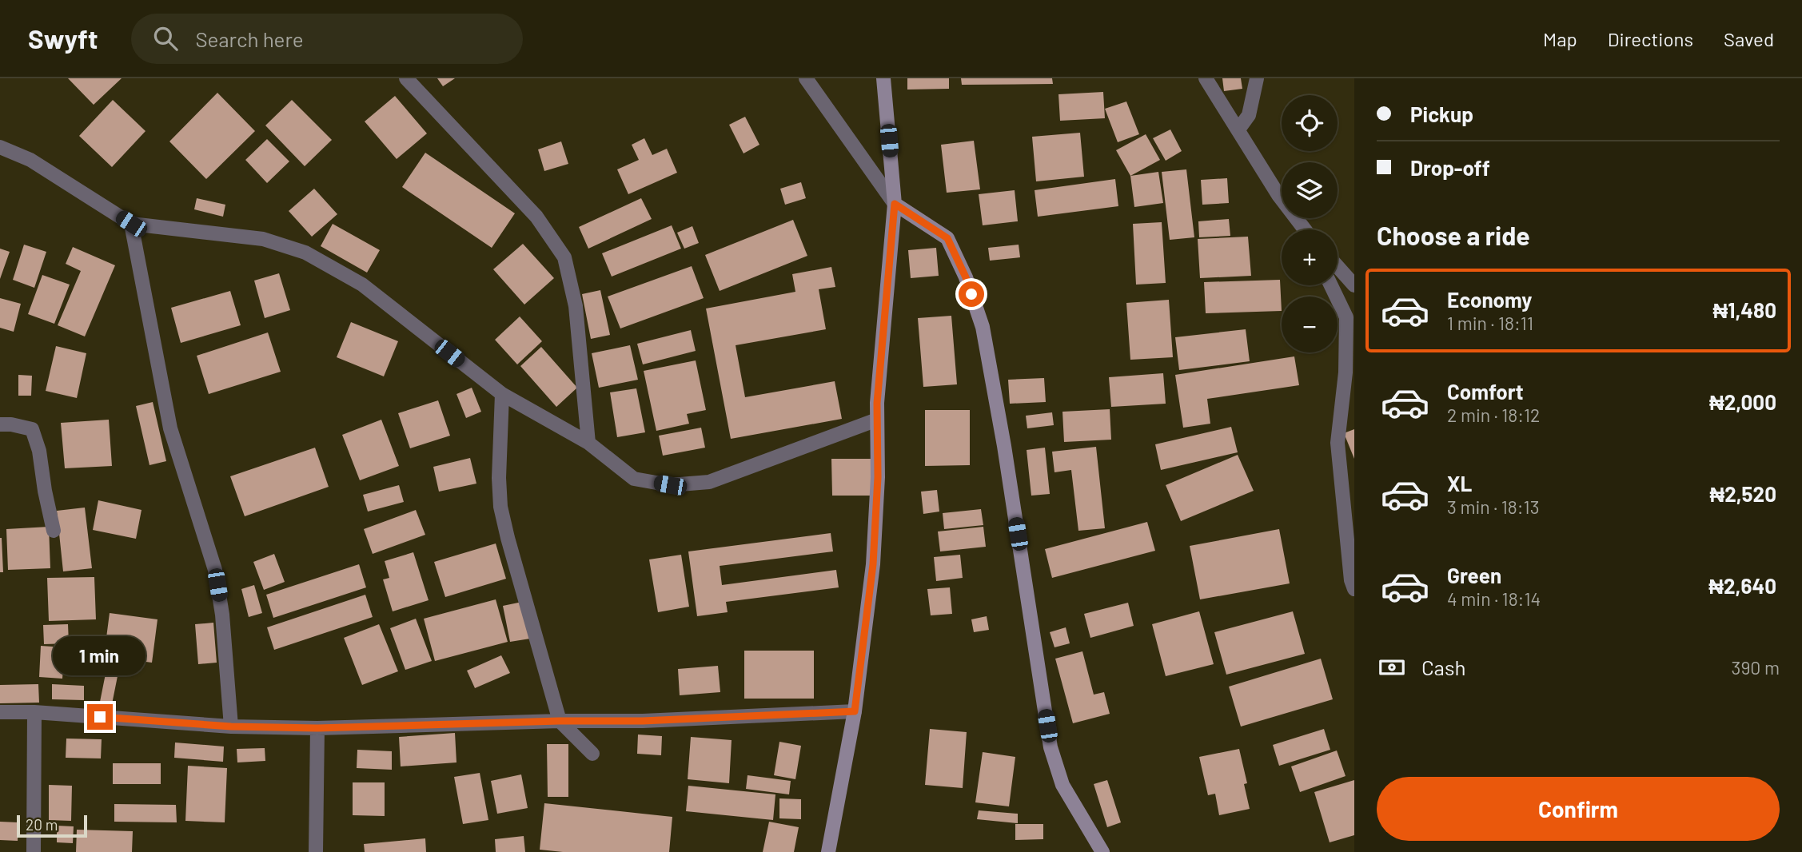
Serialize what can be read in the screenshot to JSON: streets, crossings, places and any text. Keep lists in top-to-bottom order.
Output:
{
  "scale_bar": "20 m",
  "page": {
    "header": "Swyft",
    "search": "Search here",
    "nav": ["Map", "Directions", "Saved"],
    "banner": ["Pickup", "Drop-off"],
    "map_buttons": ["+", "−"],
    "heading": "Choose a ride",
    "list": [
      {
        "name": "Economy",
        "note": "1 min · 18:11",
        "value": "₦1,480"
      },
      {
        "name": "Comfort",
        "note": "2 min · 18:12",
        "value": "₦2,000"
      },
      {
        "name": "XL",
        "note": "3 min · 18:13",
        "value": "₦2,520"
      },
      {
        "name": "Green",
        "note": "4 min · 18:14",
        "value": "₦2,640"
      }
    ],
    "bubble": "1 min",
    "pay": ["Cash", "390 m"],
    "buttons": "Confirm",
    "scale": "20 m"
  }
}
